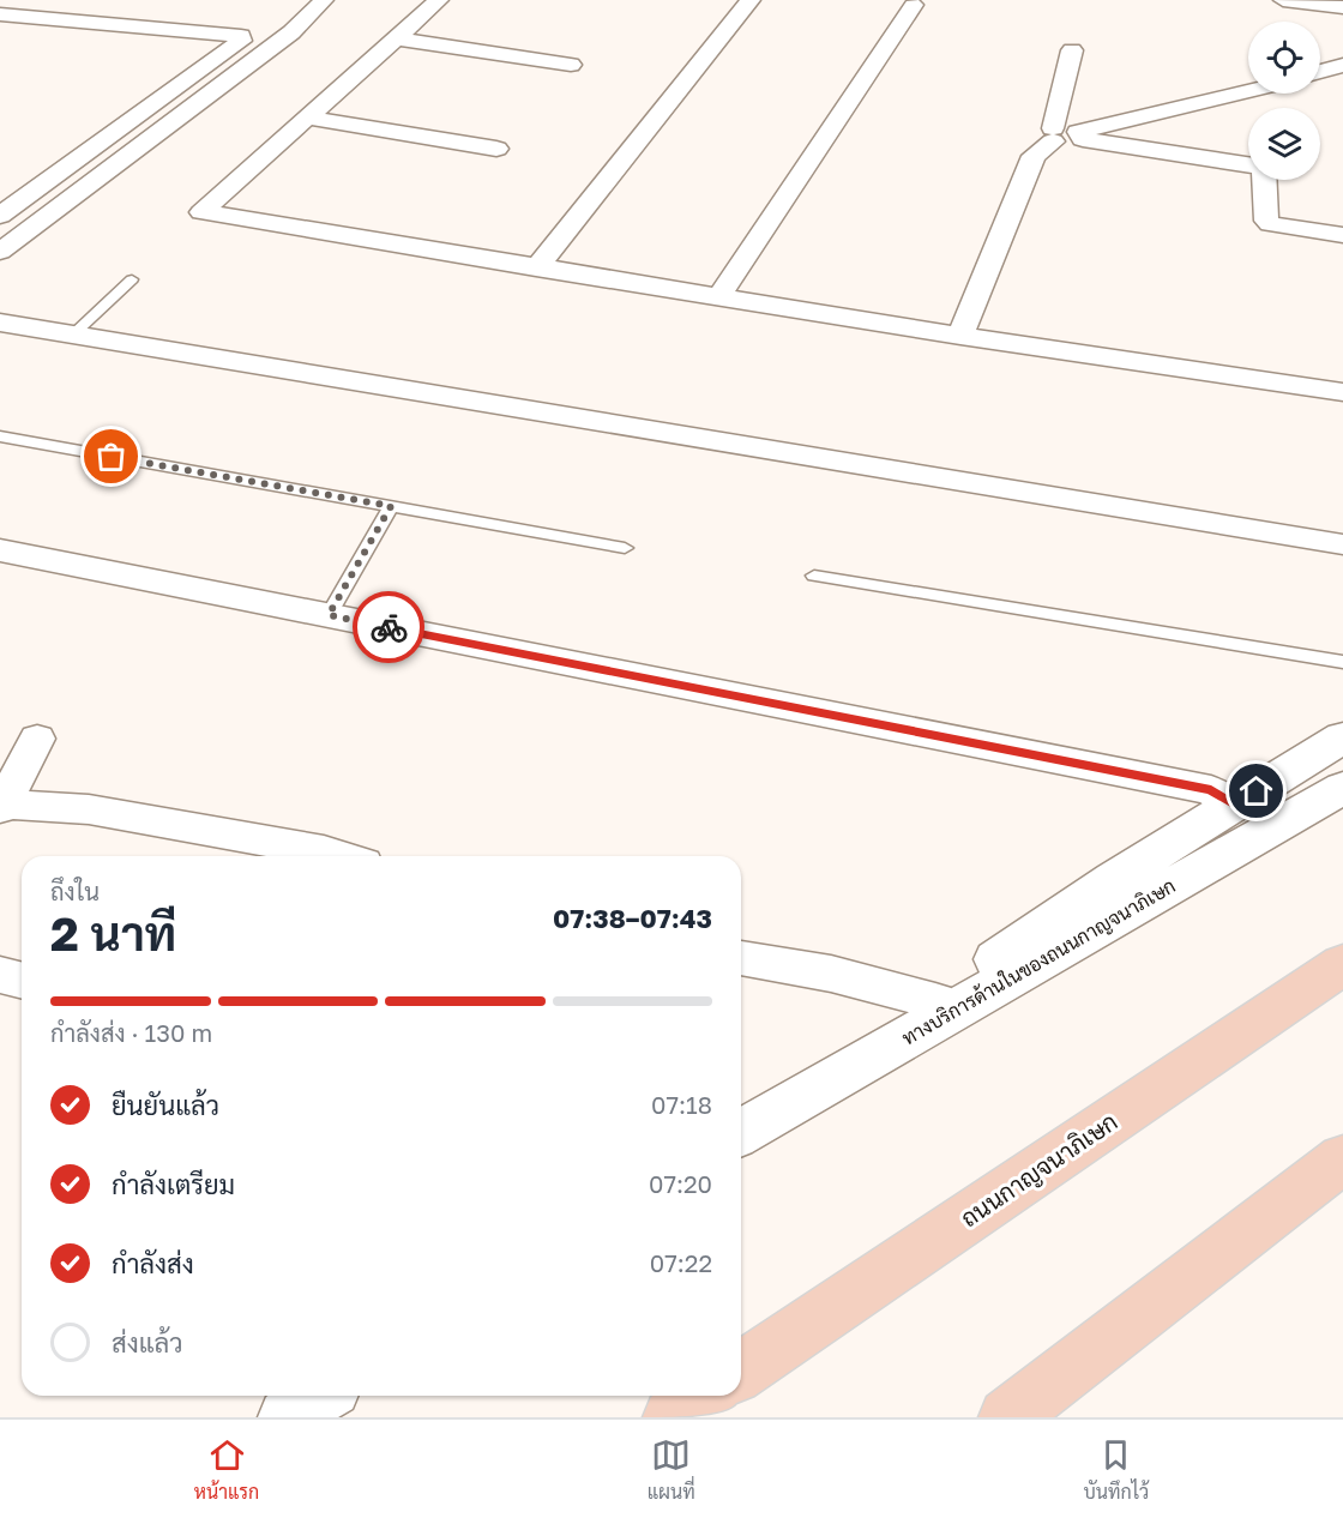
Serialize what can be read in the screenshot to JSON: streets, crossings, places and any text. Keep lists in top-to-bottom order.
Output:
{
  "streets": {
    "highway": ["ถนนกาญจนาภิเษก"],
    "main road": ["ทางบริการด้านในของถนนกาญจนาภิเษก"]
  },
  "page": {
    "heading": ["2 นาที", "ถึงใน", "07:38–07:43"],
    "bar": "กำลังส่ง · 130 m",
    "list": [
      ["ยืนยันแล้ว", "07:18"],
      ["กำลังเตรียม", "07:20"],
      ["กำลังส่ง", "07:22"],
      "ส่งแล้ว"
    ],
    "tabs": ["หน้าแรก", "แผนที่", "บันทึกไว้"]
  }
}
